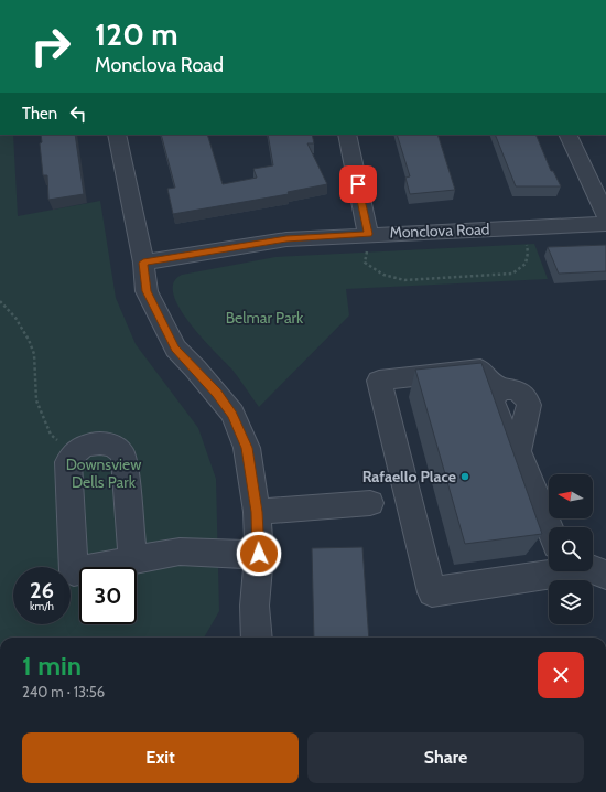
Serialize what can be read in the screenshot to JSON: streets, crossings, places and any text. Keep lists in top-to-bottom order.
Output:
{
  "streets": {
    "street": ["Monclova Road"]
  },
  "parks": ["Belmar Park", "Downsview Dells Park"],
  "places": ["Rafaello Place"],
  "north": "left",
  "page": {
    "turn": ["120 m", "Monclova Road"],
    "then": "Then",
    "speed": "26 km/h",
    "limit": "30",
    "heading": ["1 min", "240 m · 13:56"],
    "buttons": ["Exit", "Share"]
  }
}
